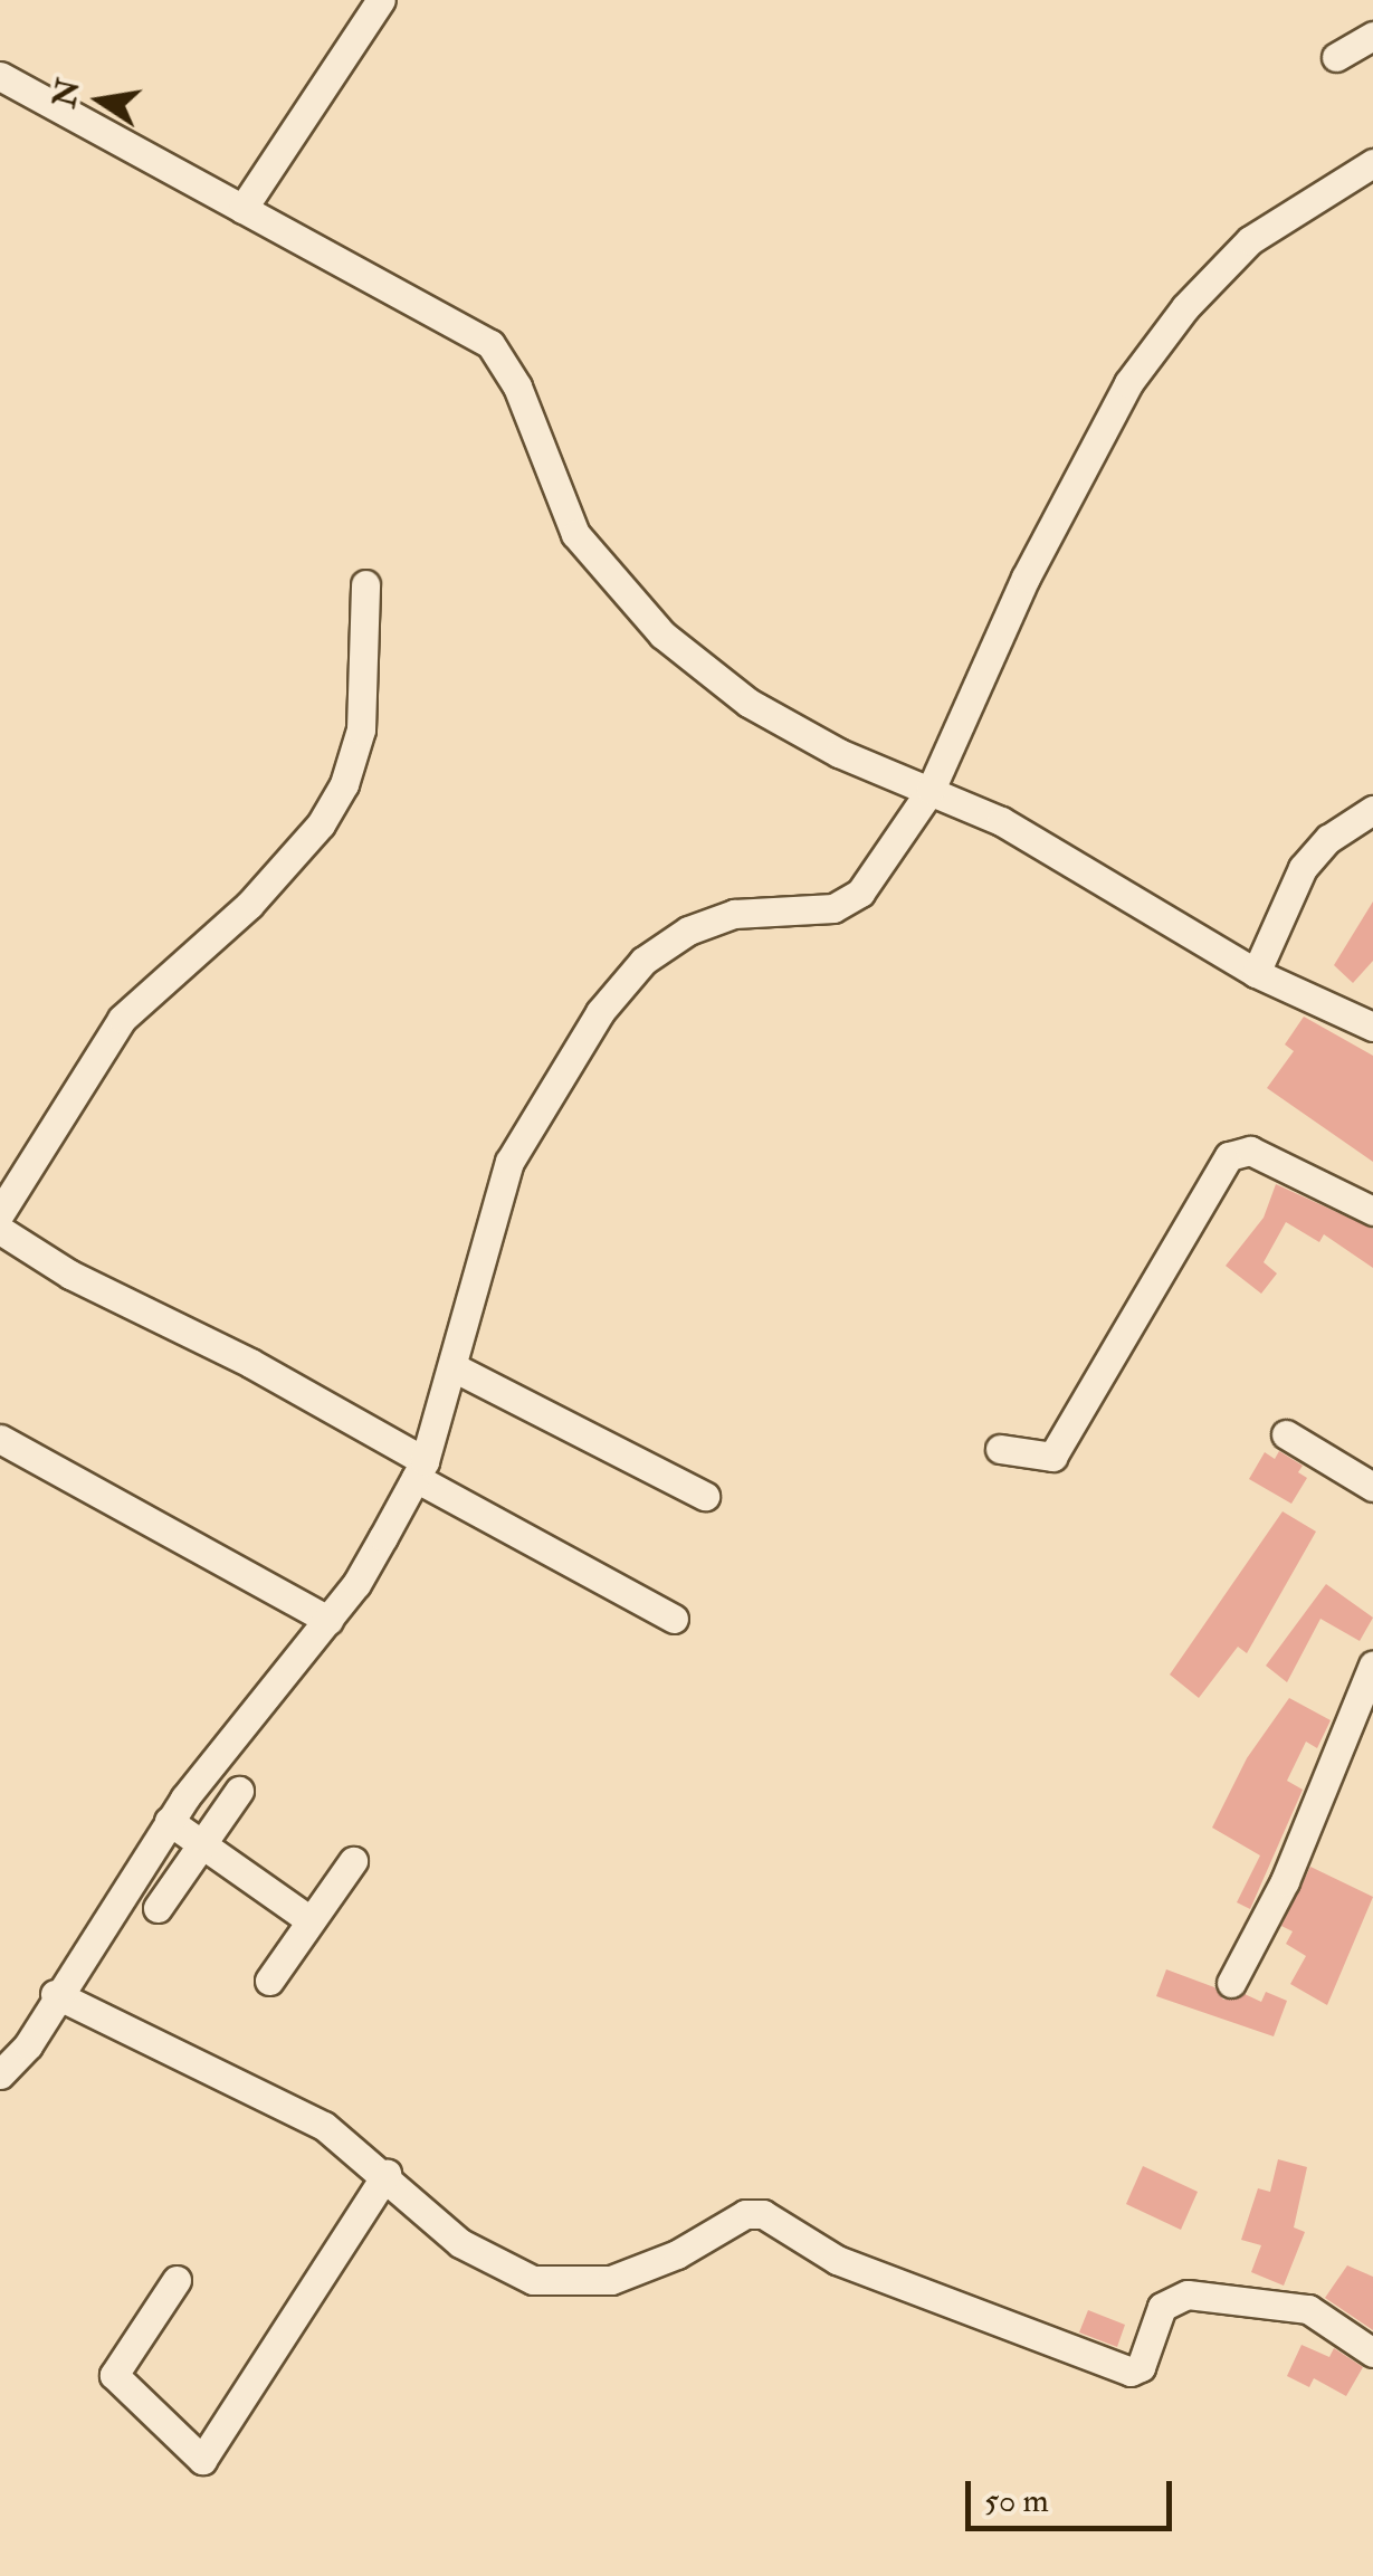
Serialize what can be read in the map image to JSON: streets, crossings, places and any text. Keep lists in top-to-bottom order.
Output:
{
  "scale_bar": "50 m",
  "north": "left"
}
